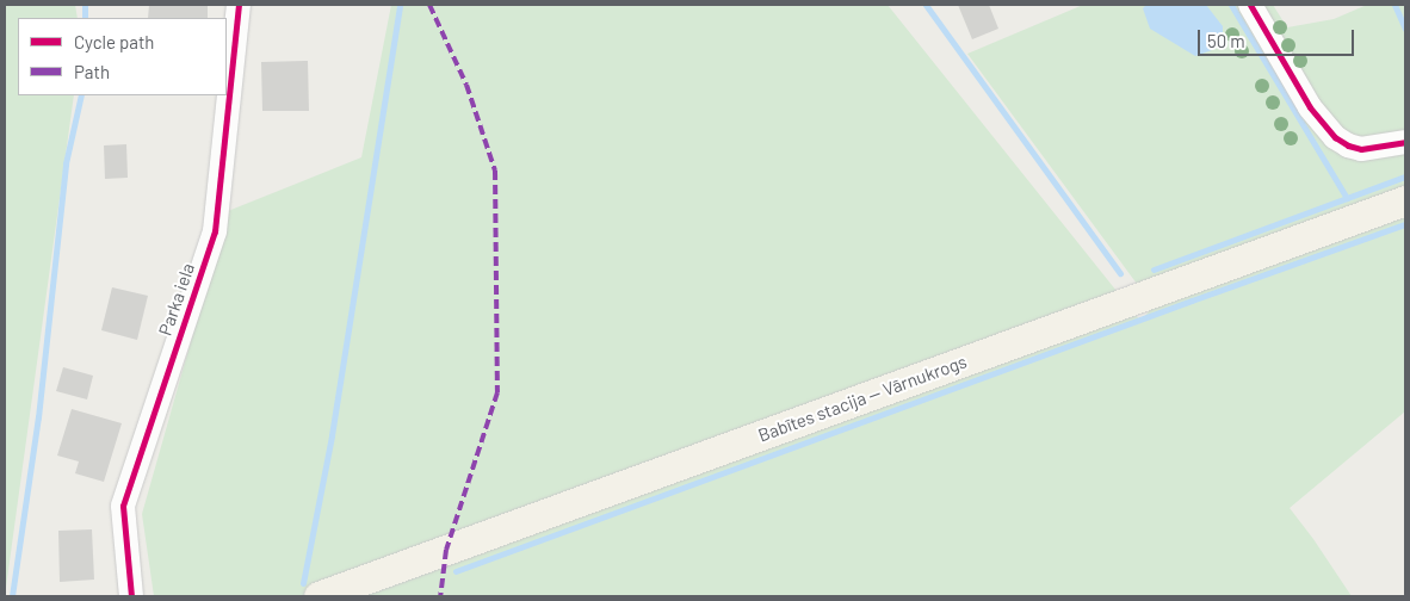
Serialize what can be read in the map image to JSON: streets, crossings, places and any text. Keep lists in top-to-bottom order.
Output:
{
  "streets": {
    "main road": ["Babītes stacija — Vārnukrogs"],
    "street": ["Parka iela"]
  },
  "legend": ["Cycle path", "Path"],
  "scale_bar": "50 m"
}
